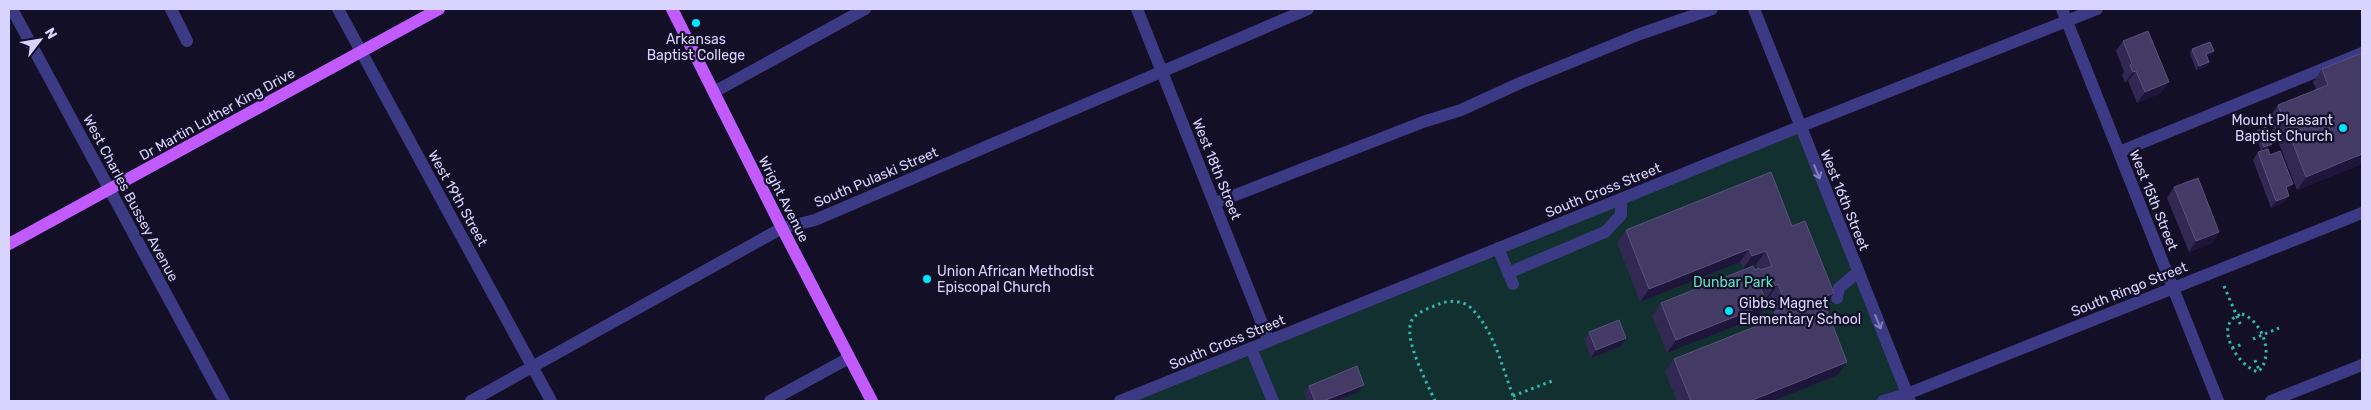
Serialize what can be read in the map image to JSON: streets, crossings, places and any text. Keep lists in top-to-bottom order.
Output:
{
  "streets": {
    "main road": ["Dr Martin Luther King Drive", "Wright Avenue"],
    "street": [
      "West 18th Street",
      "South Pulaski Street",
      "South Cross Street",
      "West Charles Bussey Avenue",
      "West 19th Street",
      "West 16th Street",
      "West 15th Street",
      "South Ringo Street"
    ]
  },
  "crossings": [
    ["Dr Martin Luther King Drive", "West Charles Bussey Avenue"],
    ["Dr Martin Luther King Drive", "West 19th Street"],
    ["West 18th Street", "South Pulaski Street"],
    ["West 18th Street", "South Cross Street"],
    ["South Pulaski Street", "West 19th Street"],
    ["South Pulaski Street", "Wright Avenue"],
    ["South Cross Street", "West 16th Street"],
    ["South Cross Street", "West 15th Street"],
    ["West 16th Street", "South Ringo Street"],
    ["West 15th Street", "South Ringo Street"]
  ],
  "one_way": ["West 16th Street"],
  "parks": ["Dunbar Park"],
  "places": [
    "Arkansas Baptist College",
    "Mount Pleasant Baptist Church",
    "Union African Methodist Episcopal Church",
    "Gibbs Magnet Elementary School"
  ],
  "north": "top right"
}
